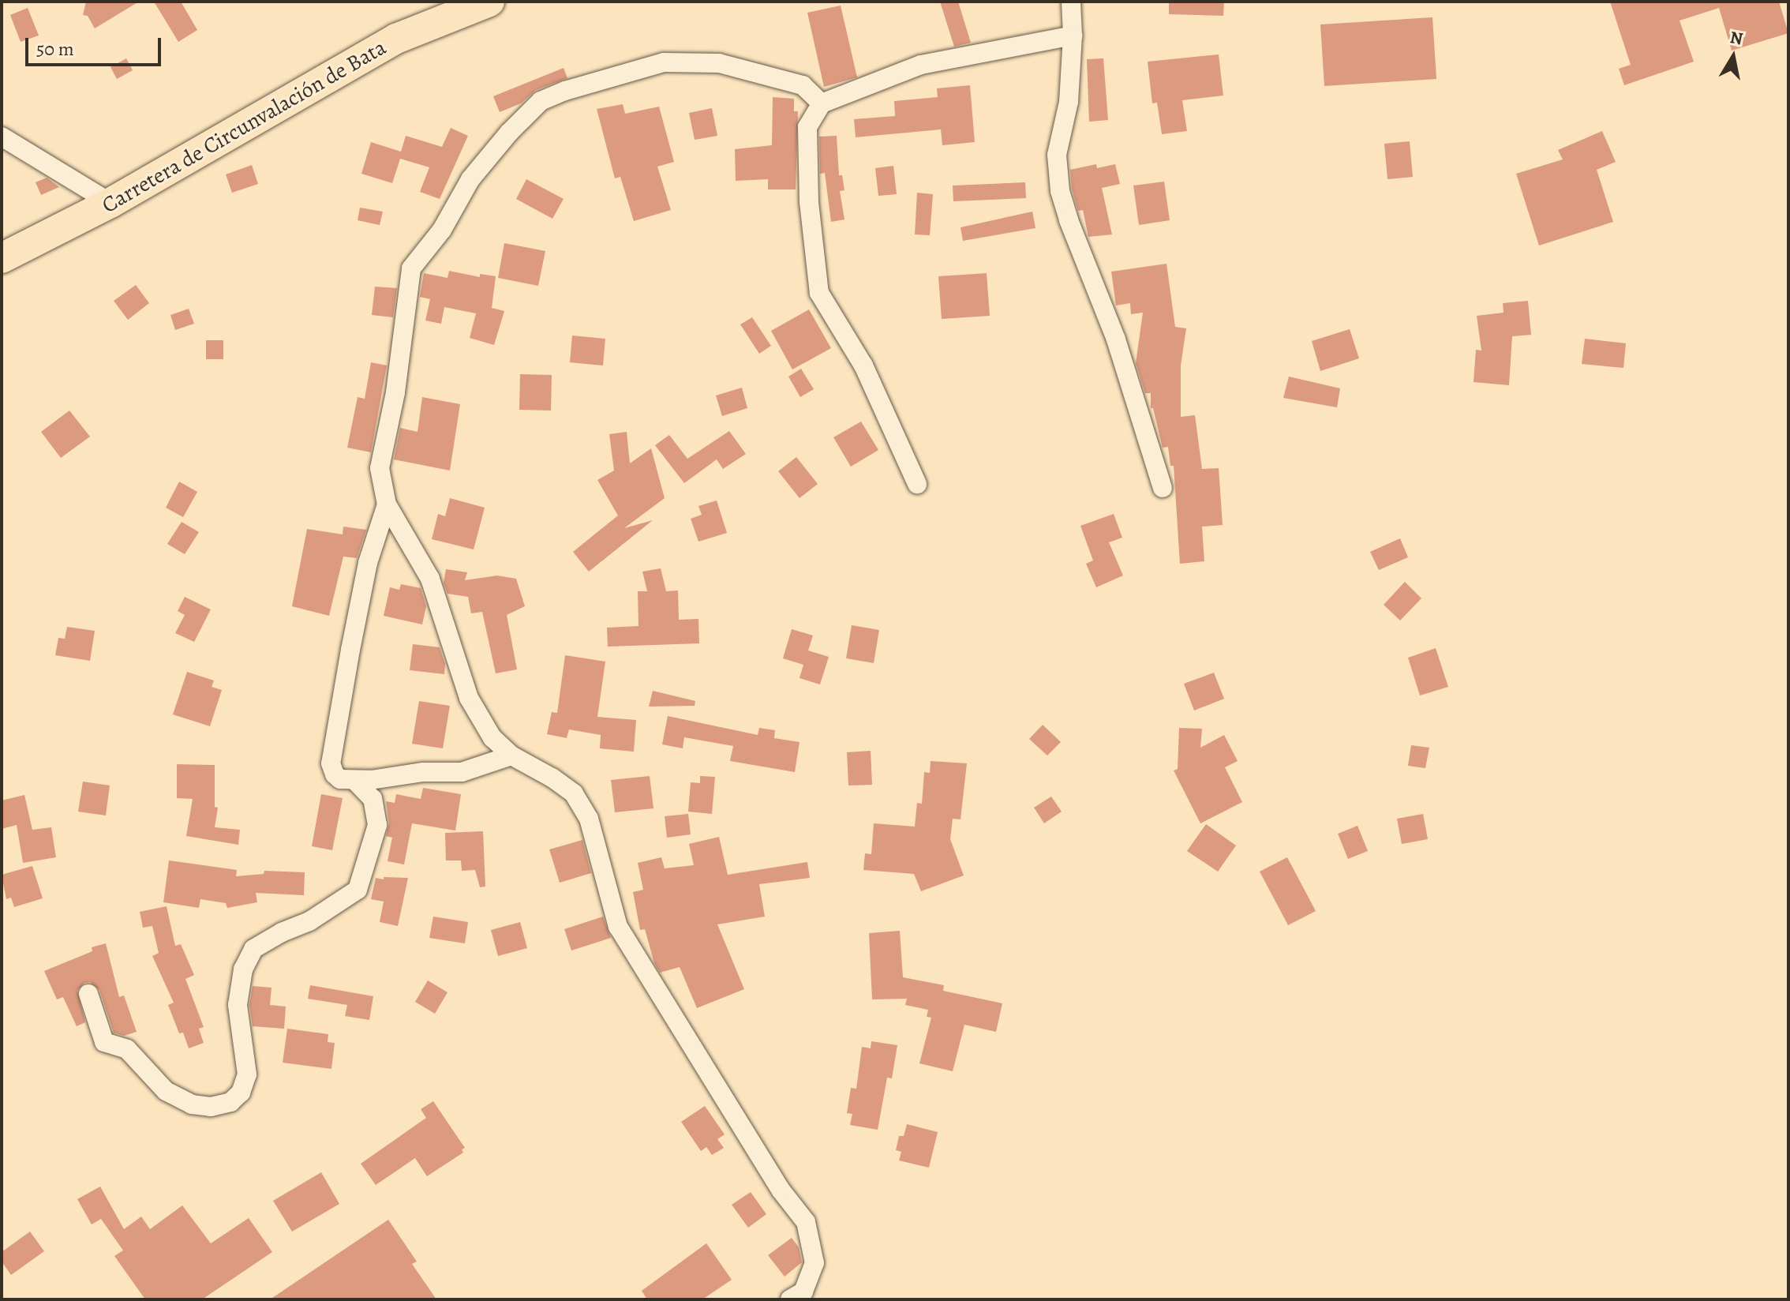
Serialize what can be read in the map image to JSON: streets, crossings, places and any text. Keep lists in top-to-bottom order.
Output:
{
  "streets": {
    "main road": ["Carretera de Circunvalación de Bata"]
  },
  "scale_bar": "50 m",
  "north": "top"
}
